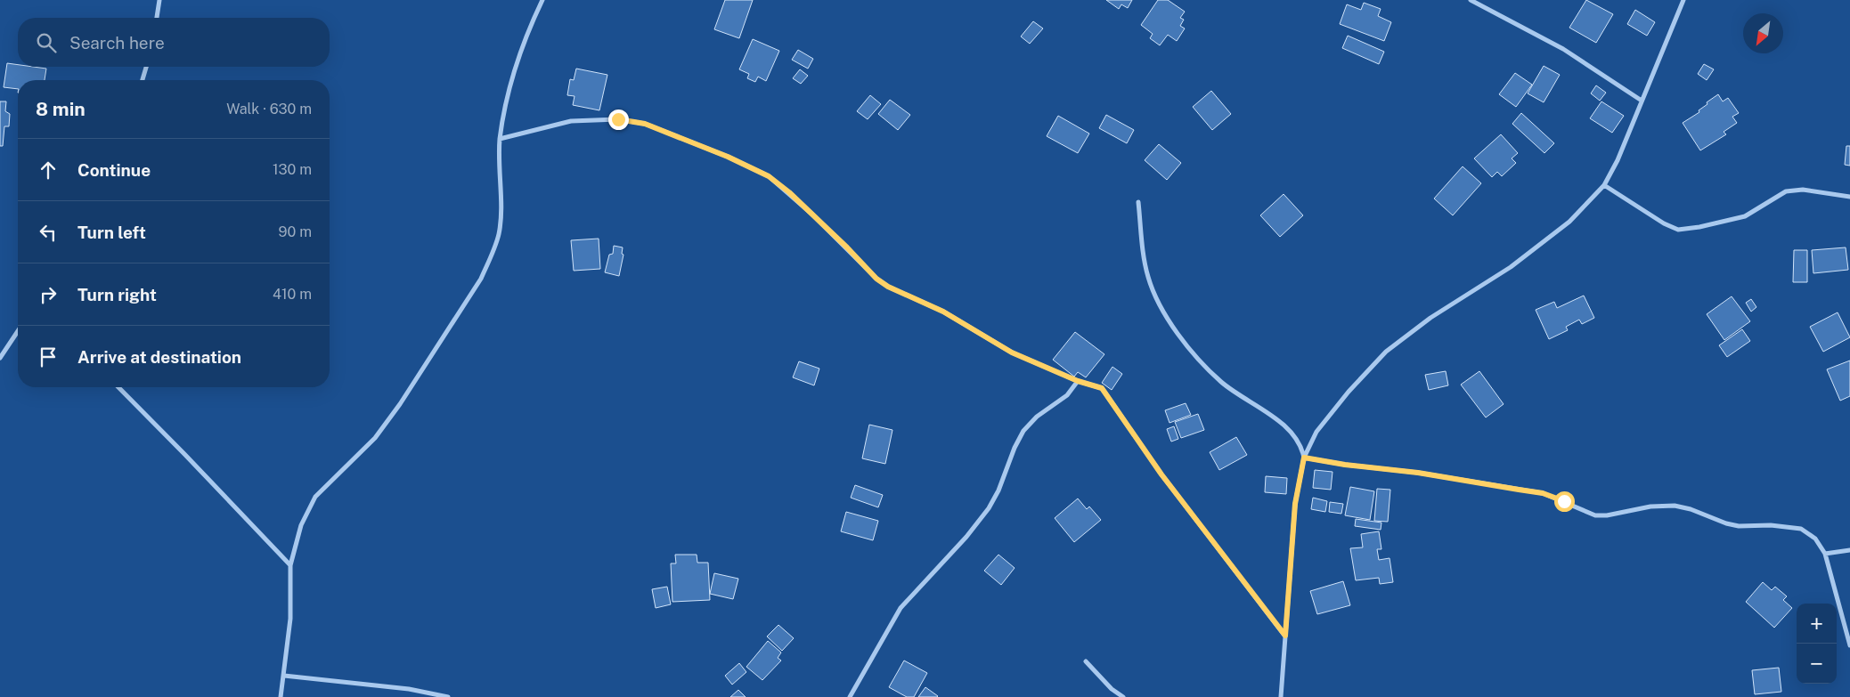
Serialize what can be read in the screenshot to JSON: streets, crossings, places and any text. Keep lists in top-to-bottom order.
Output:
{
  "north": "bottom left",
  "page": {
    "search": "Search here",
    "heading": ["8 min", "Walk · 630 m"],
    "list": [
      ["Continue", "130 m"],
      ["Turn left", "90 m"],
      ["Turn right", "410 m"],
      "Arrive at destination"
    ],
    "map_buttons": ["+", "−"]
  }
}
